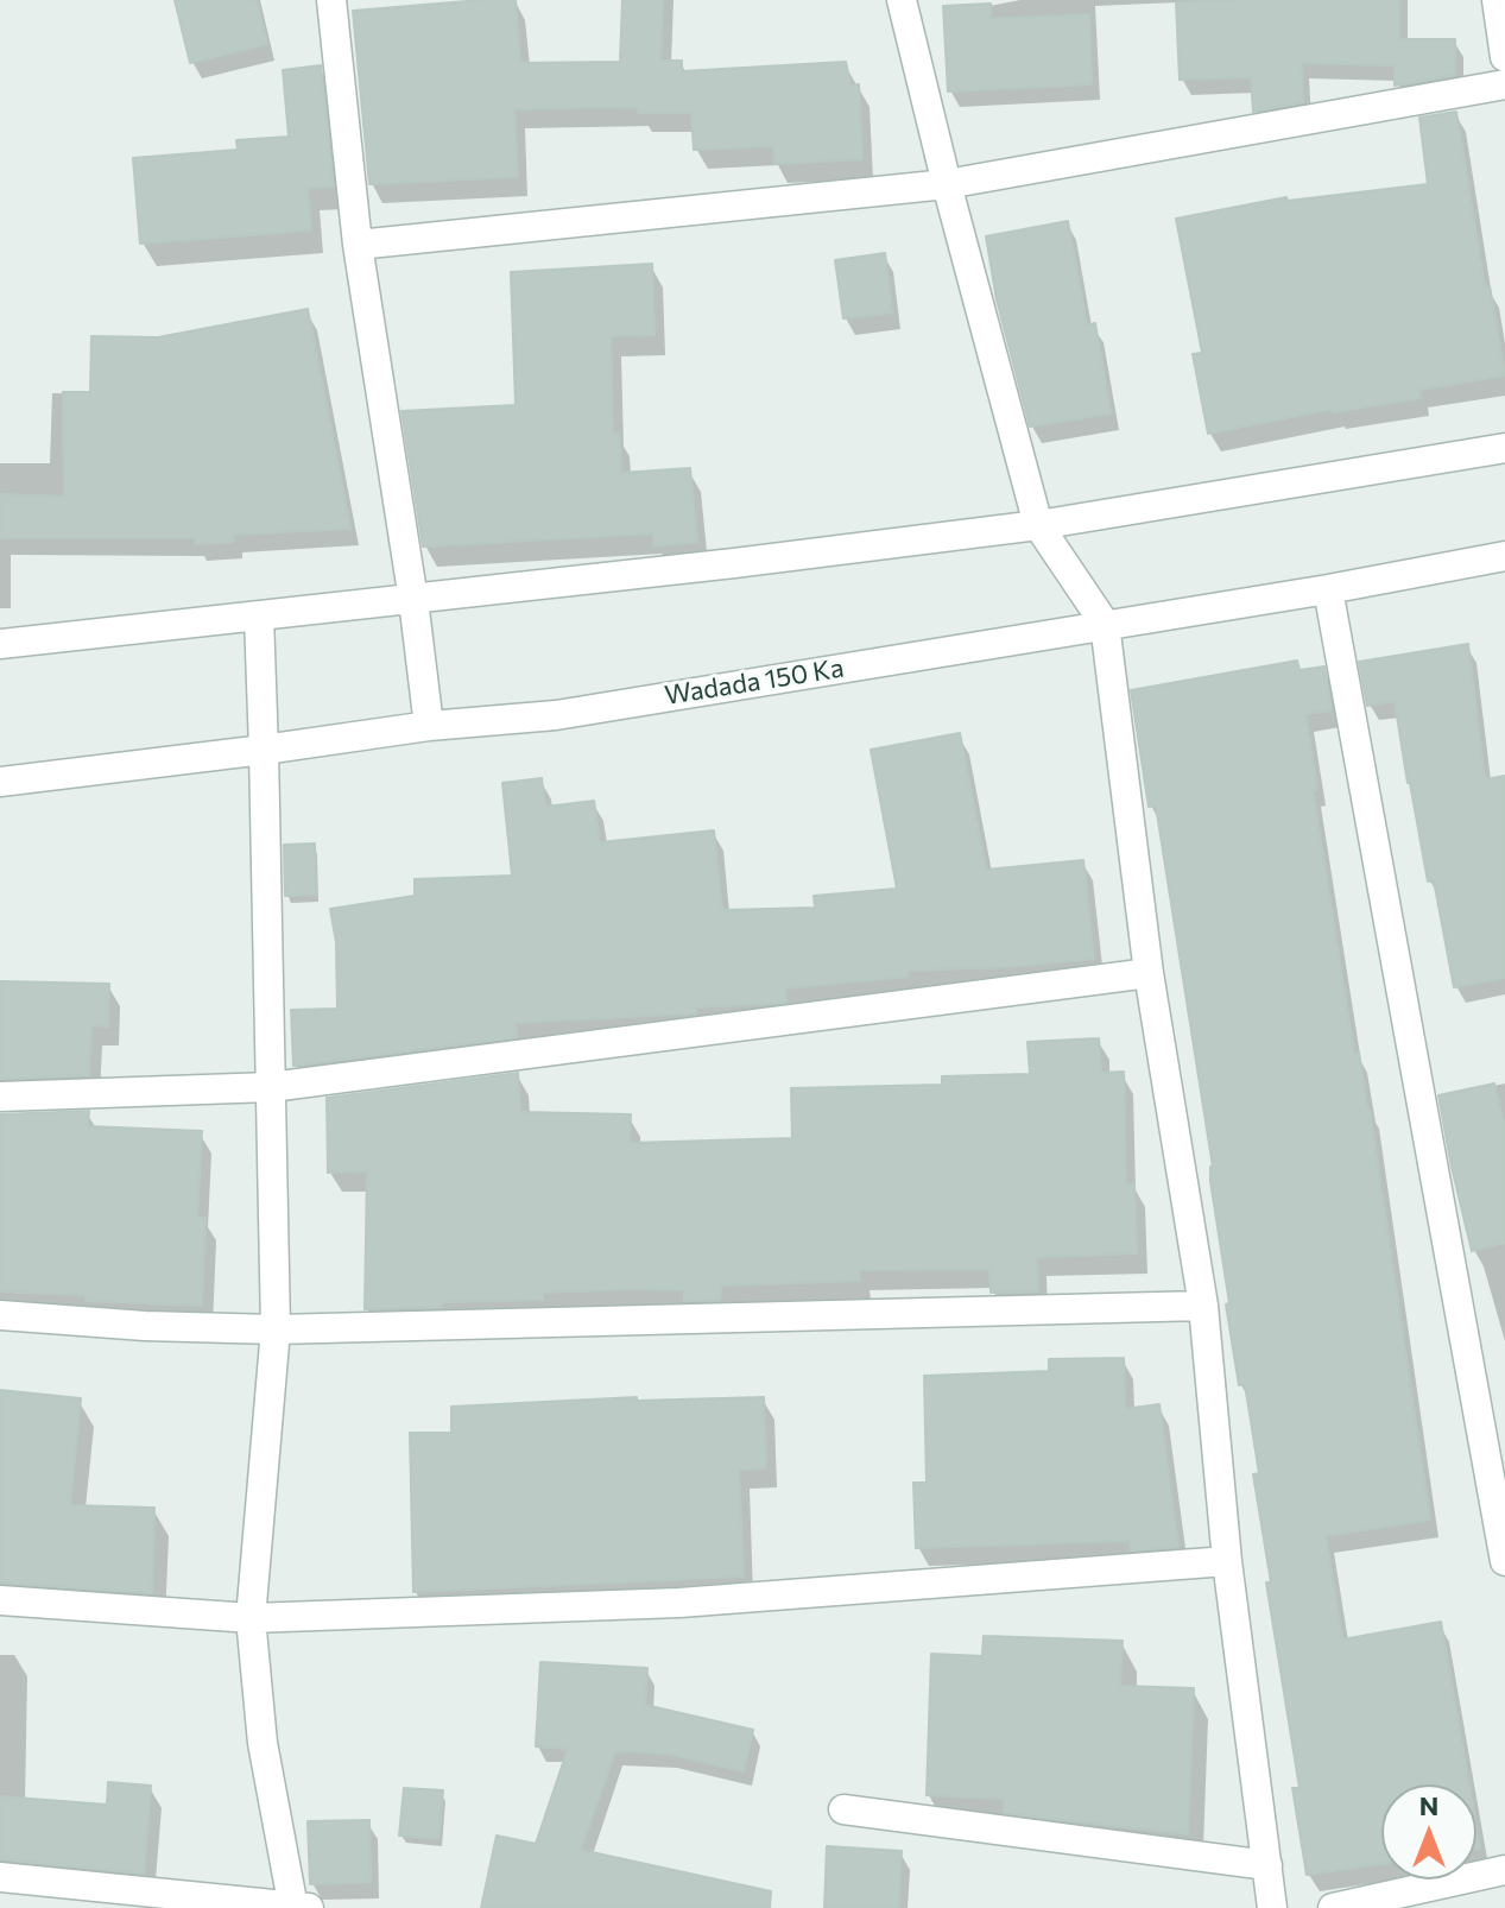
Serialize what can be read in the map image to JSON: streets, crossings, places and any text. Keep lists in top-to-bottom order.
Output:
{
  "streets": {
    "street": ["Wadada 150 Ka"]
  },
  "north": "top"
}
